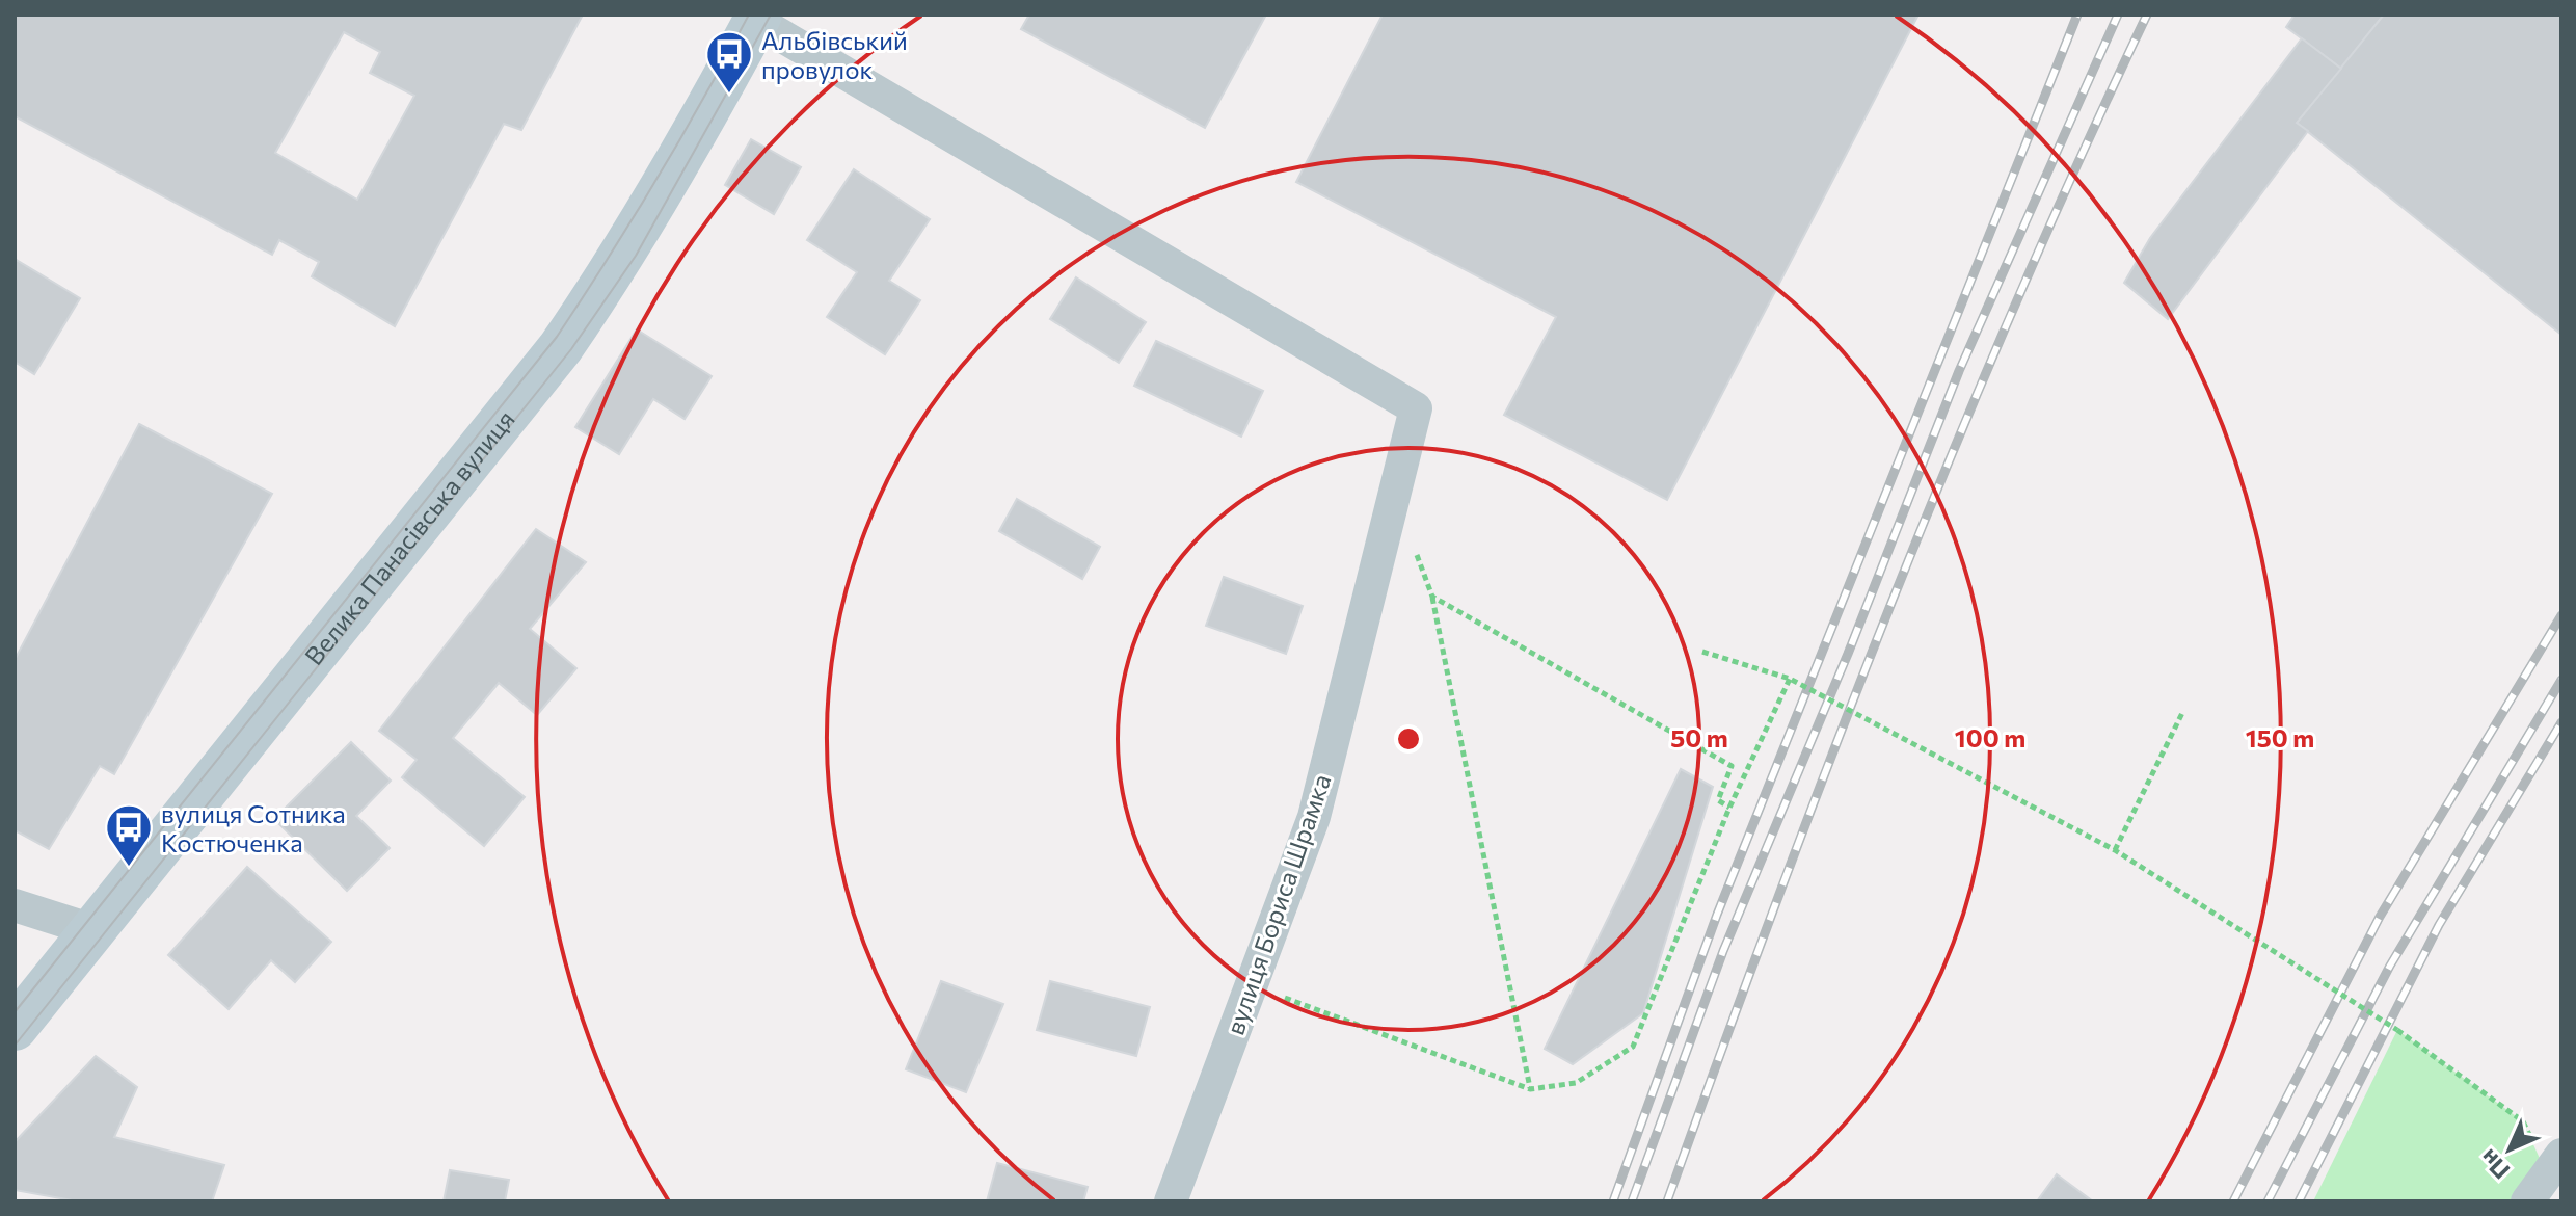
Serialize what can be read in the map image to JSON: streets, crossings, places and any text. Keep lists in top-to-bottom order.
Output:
{
  "streets": {
    "street": ["Велика Панасівська вулиця", "вулиця Бориса Шрамка"]
  },
  "crossings": [
    ["Велика Панасівська вулиця", "вулиця Бориса Шрамка"]
  ],
  "places": {
    "bus stop": ["Альбівський провулок", "вулиця Сотника Костюченка"]
  },
  "north": "bottom left",
  "rings": ["50 m", "100 m", "150 m"]
}
